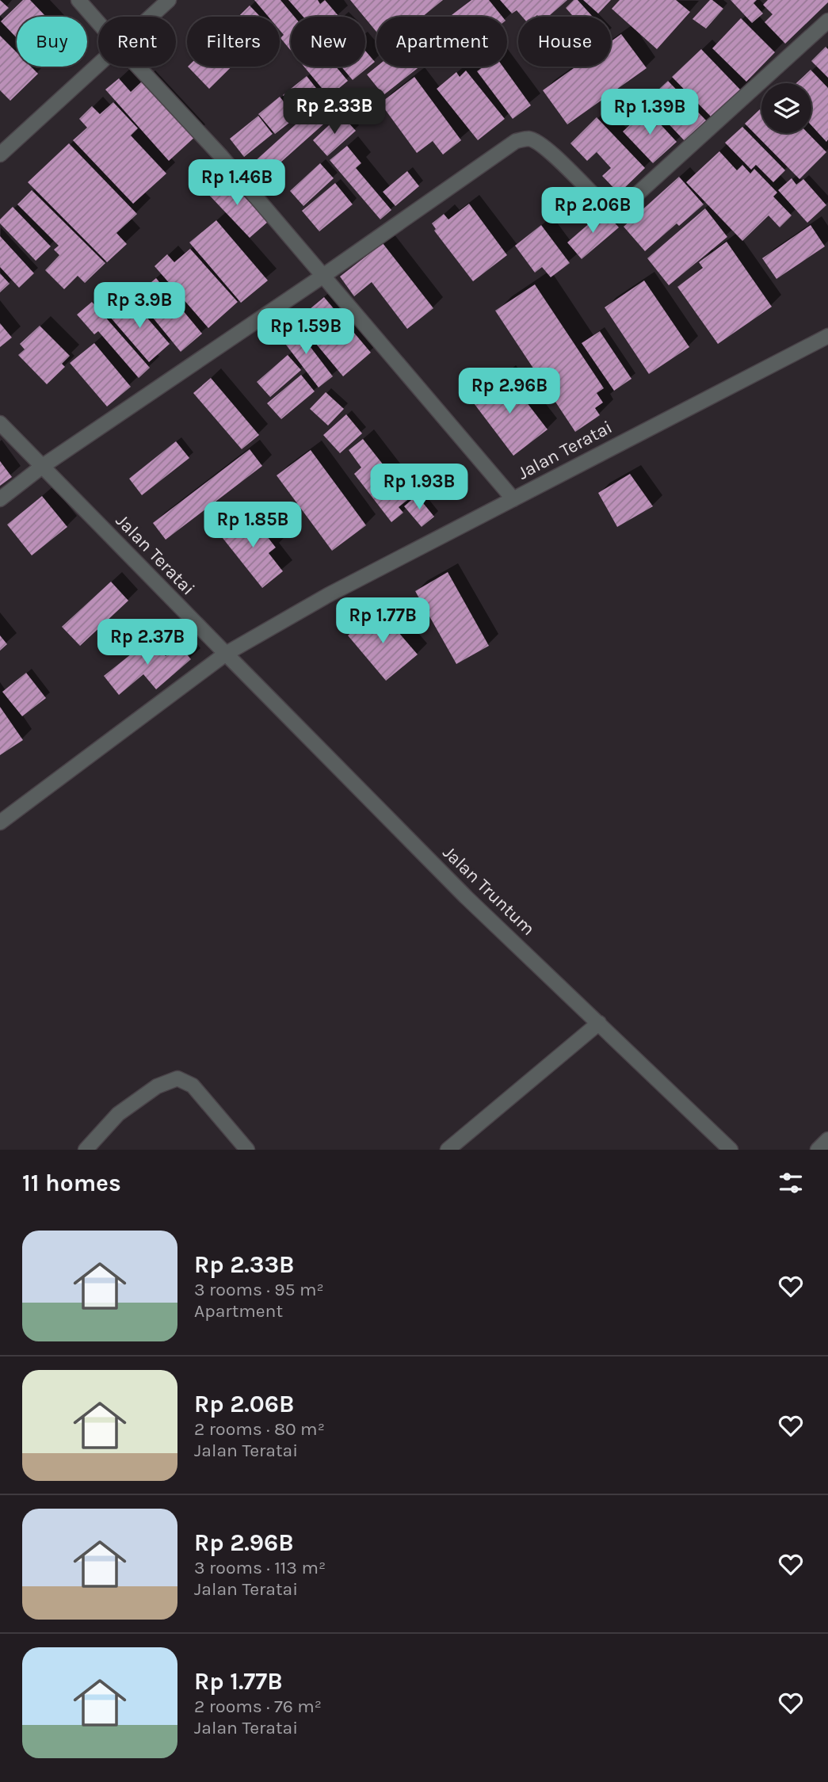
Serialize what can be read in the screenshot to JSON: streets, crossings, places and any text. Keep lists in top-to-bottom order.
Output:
{
  "streets": {
    "street": ["Jalan Teratai", "Jalan Truntum"]
  },
  "crossings": [
    ["Jalan Teratai", "Jalan Truntum"]
  ],
  "page": {
    "chip": [
      "Buy",
      "Rent",
      "Filters",
      "New",
      "Apartment",
      "House"
    ],
    "price": [
      "Rp 2.33B",
      "Rp 1.39B",
      "Rp 1.46B",
      "Rp 2.06B",
      "Rp 3.9B",
      "Rp 1.59B",
      "Rp 2.96B",
      "Rp 1.93B",
      "Rp 1.85B",
      "Rp 1.77B",
      "Rp 2.37B"
    ],
    "heading": "11 homes",
    "list": [
      {
        "name": "Rp 2.33B",
        "note": "3 rooms · 95 m² · Apartment"
      },
      {
        "name": "Rp 2.06B",
        "note": "2 rooms · 80 m² · Jalan Teratai"
      },
      {
        "name": "Rp 2.96B",
        "note": "3 rooms · 113 m² · Jalan Teratai"
      },
      {
        "name": "Rp 1.77B",
        "note": "2 rooms · 76 m² · Jalan Teratai"
      }
    ]
  }
}
